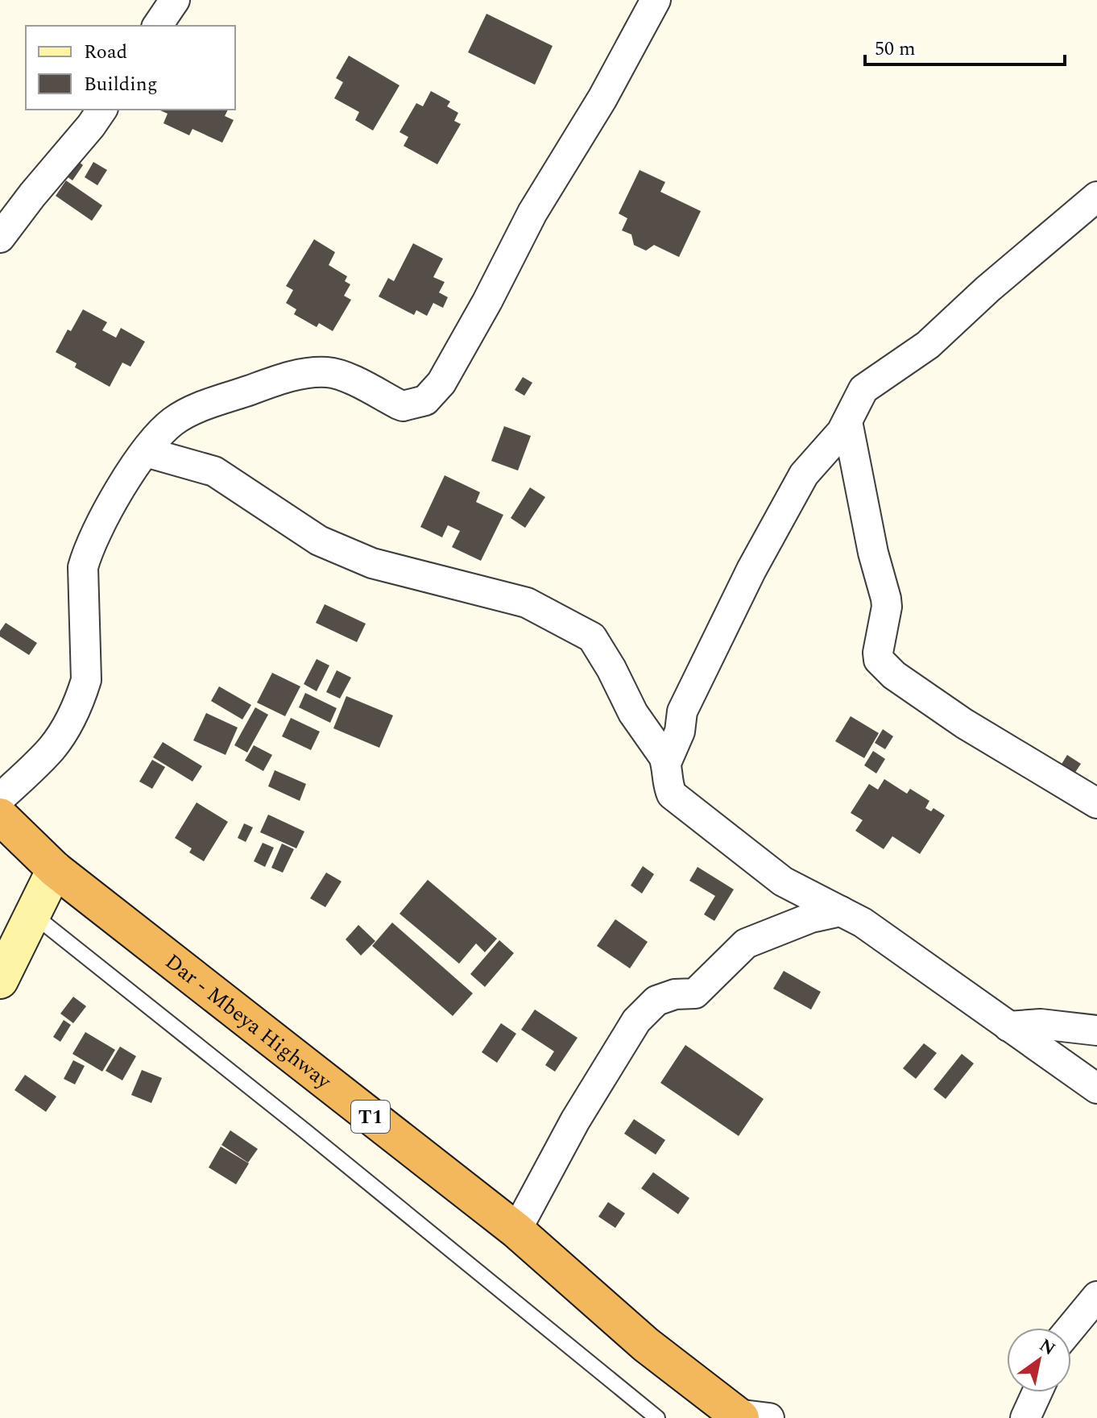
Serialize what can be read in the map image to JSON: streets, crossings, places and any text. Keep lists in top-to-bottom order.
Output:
{
  "streets": {
    "highway": ["Dar - Mbeya Highway", "T1"]
  },
  "legend": ["Road", "Building"],
  "scale_bar": "50 m",
  "north": "top right"
}
